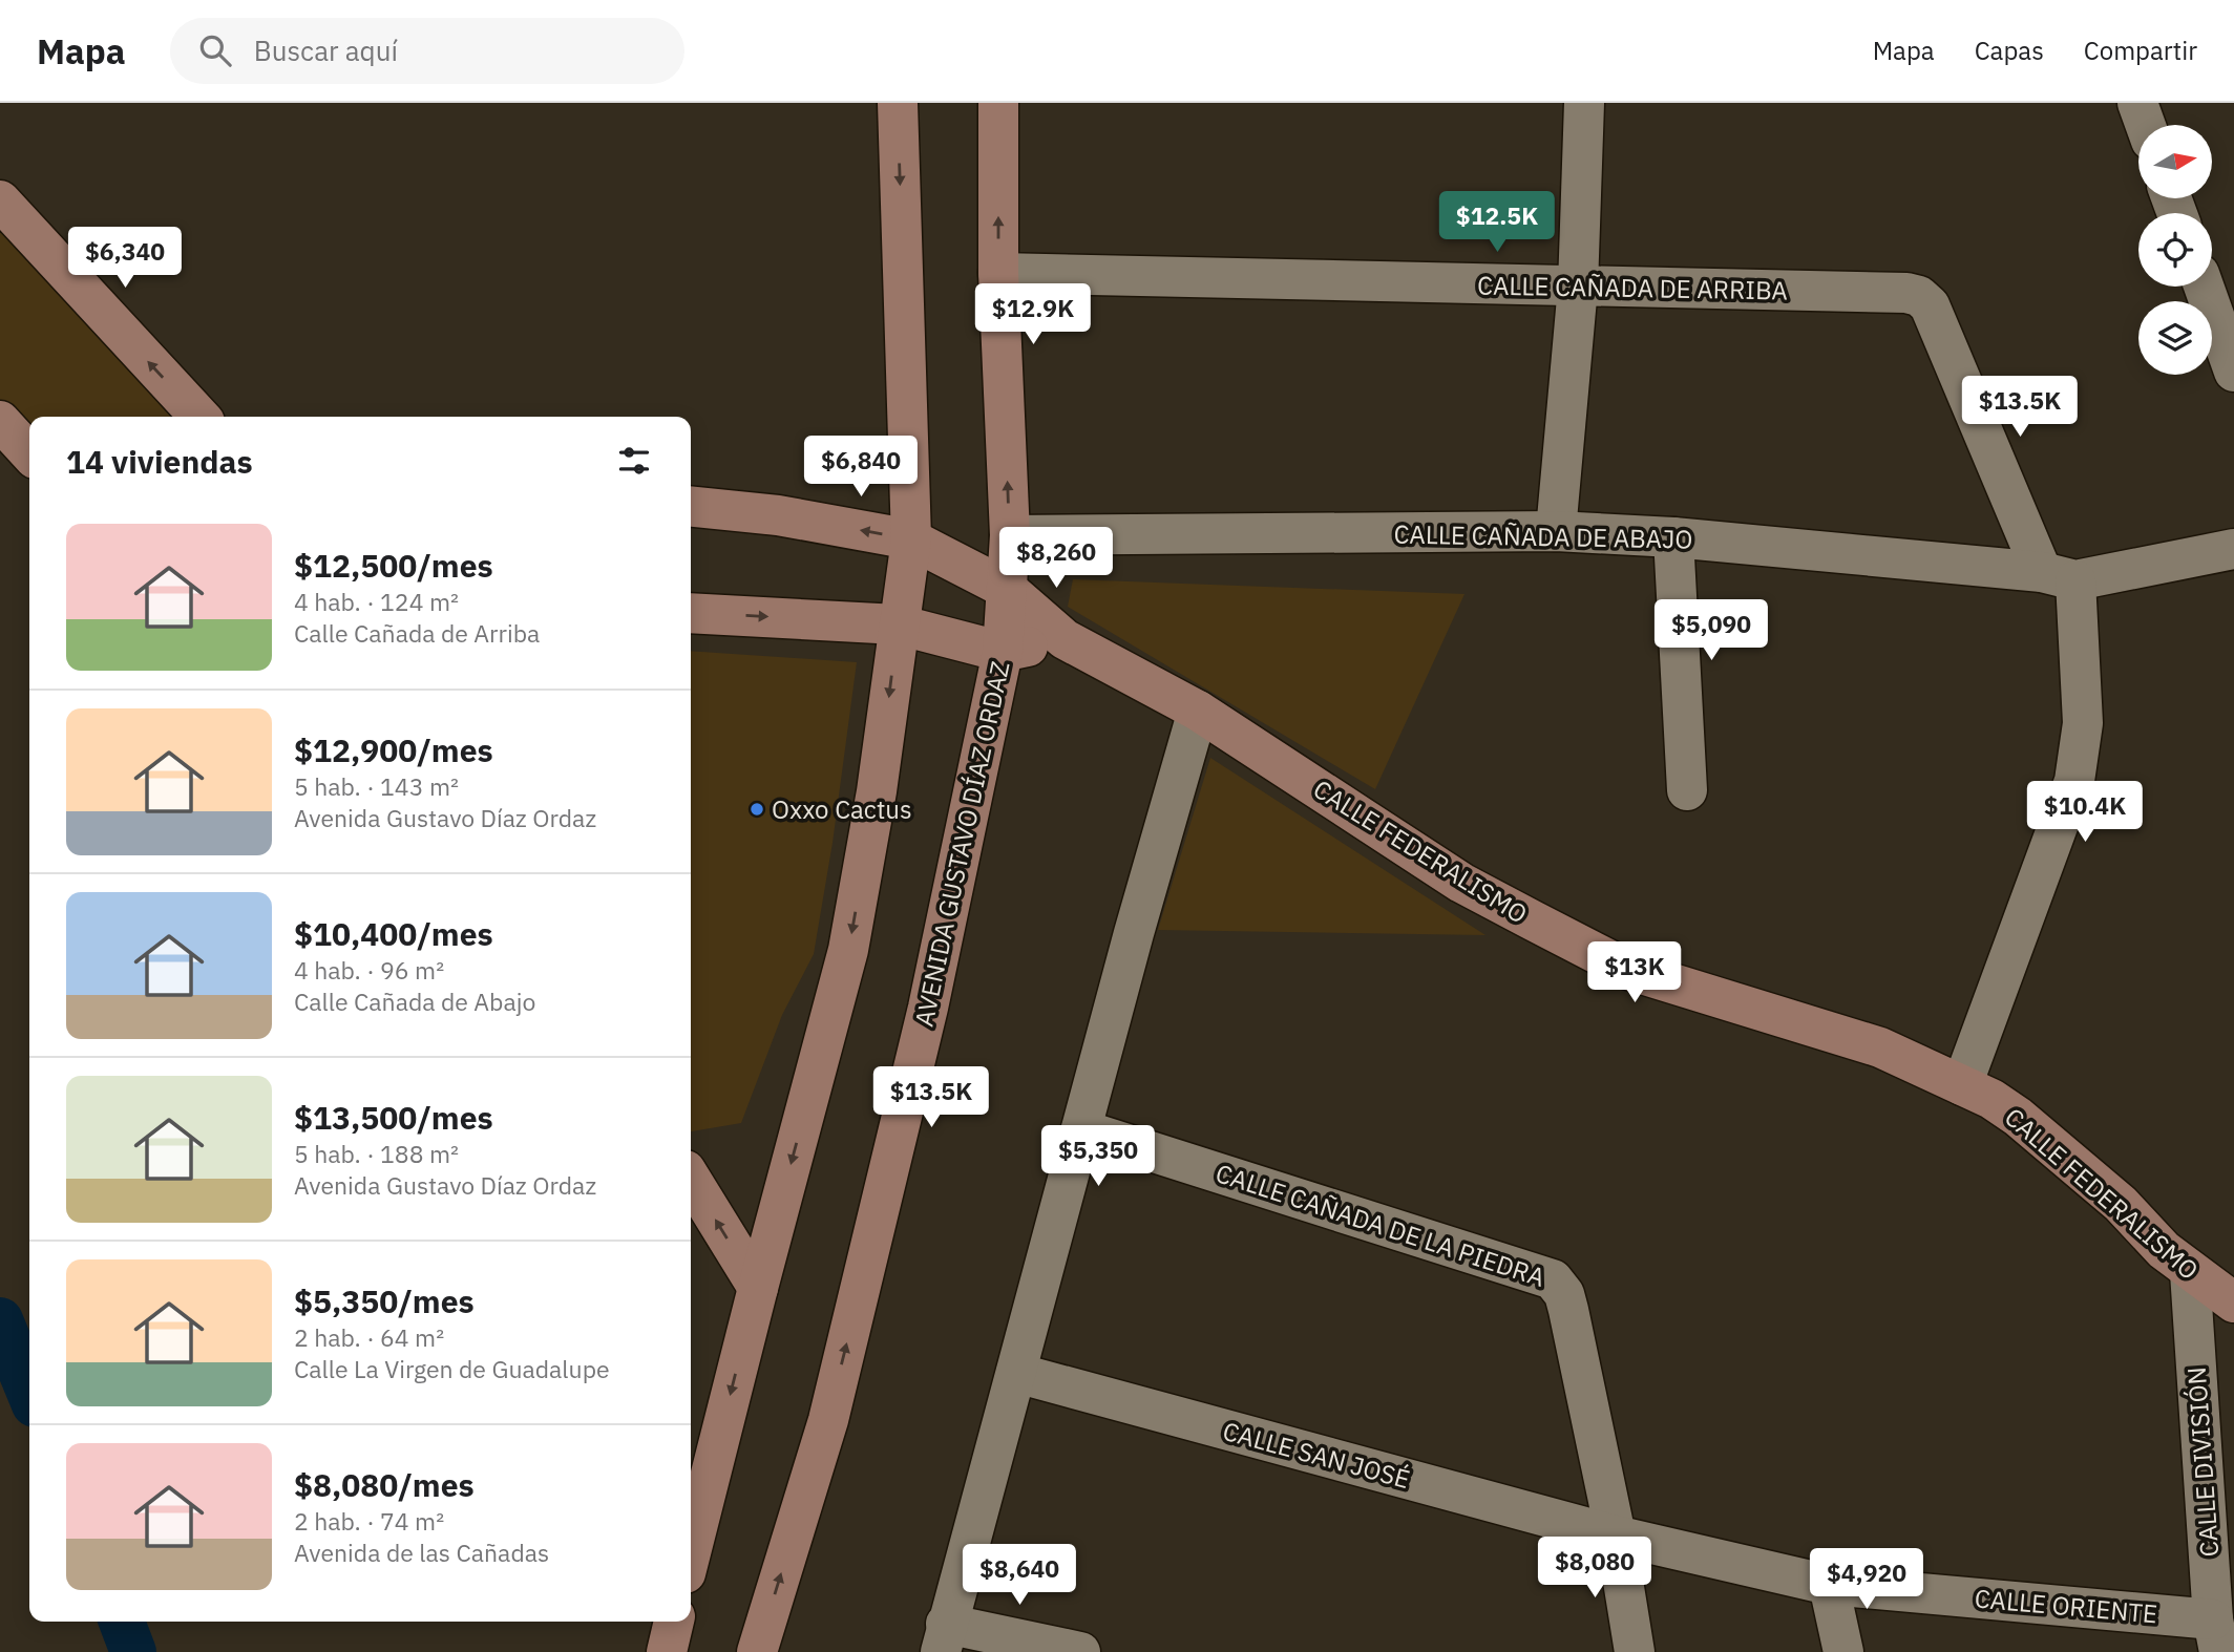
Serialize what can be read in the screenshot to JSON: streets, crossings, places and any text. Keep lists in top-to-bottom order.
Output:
{
  "streets": {
    "street": [
      "CALLE CAÑADA DE ARRIBA",
      "CALLE CAÑADA DE ABAJO",
      "AVENIDA GUSTAVO DÍAZ ORDAZ",
      "CALLE FEDERALISMO",
      "CALLE CAÑADA DE LA PIEDRA",
      "CALLE SAN JOSÉ",
      "CALLE DIVISIÓN",
      "CALLE ORIENTE"
    ]
  },
  "crossings": [
    ["CALLE CAÑADA DE ARRIBA", "CALLE CAÑADA DE ABAJO"],
    ["CALLE CAÑADA DE ARRIBA", "AVENIDA GUSTAVO DÍAZ ORDAZ"],
    ["CALLE CAÑADA DE ABAJO", "AVENIDA GUSTAVO DÍAZ ORDAZ"],
    ["AVENIDA GUSTAVO DÍAZ ORDAZ", "CALLE FEDERALISMO"],
    ["CALLE FEDERALISMO", "CALLE DIVISIÓN"],
    ["CALLE CAÑADA DE LA PIEDRA", "CALLE SAN JOSÉ"],
    ["CALLE CAÑADA DE LA PIEDRA", "CALLE ORIENTE"],
    ["CALLE SAN JOSÉ", "CALLE ORIENTE"],
    ["CALLE DIVISIÓN", "CALLE ORIENTE"]
  ],
  "places": ["Oxxo Cactus"],
  "north": "right",
  "page": {
    "header": "Mapa",
    "search": "Buscar aquí",
    "nav": ["Mapa", "Capas", "Compartir"],
    "price": [
      "$12.5K",
      "$6,340",
      "$12.9K",
      "$13.5K",
      "$6,840",
      "$8,260",
      "$5,090",
      "$10.4K",
      "$13K",
      "$13.5K",
      "$5,350",
      "$8,080",
      "$8,640",
      "$4,920"
    ],
    "heading": "14 viviendas",
    "list": [
      {
        "name": "$12,500/mes",
        "note": "4 hab. · 124 m² · Calle Cañada de Arriba"
      },
      {
        "name": "$12,900/mes",
        "note": "5 hab. · 143 m² · Avenida Gustavo Díaz Ordaz"
      },
      {
        "name": "$10,400/mes",
        "note": "4 hab. · 96 m² · Calle Cañada de Abajo"
      },
      {
        "name": "$13,500/mes",
        "note": "5 hab. · 188 m² · Avenida Gustavo Díaz Ordaz"
      },
      {
        "name": "$5,350/mes",
        "note": "2 hab. · 64 m² · Calle La Virgen de Guadalupe"
      },
      {
        "name": "$8,080/mes",
        "note": "2 hab. · 74 m² · Avenida de las Cañadas"
      }
    ]
  }
}
